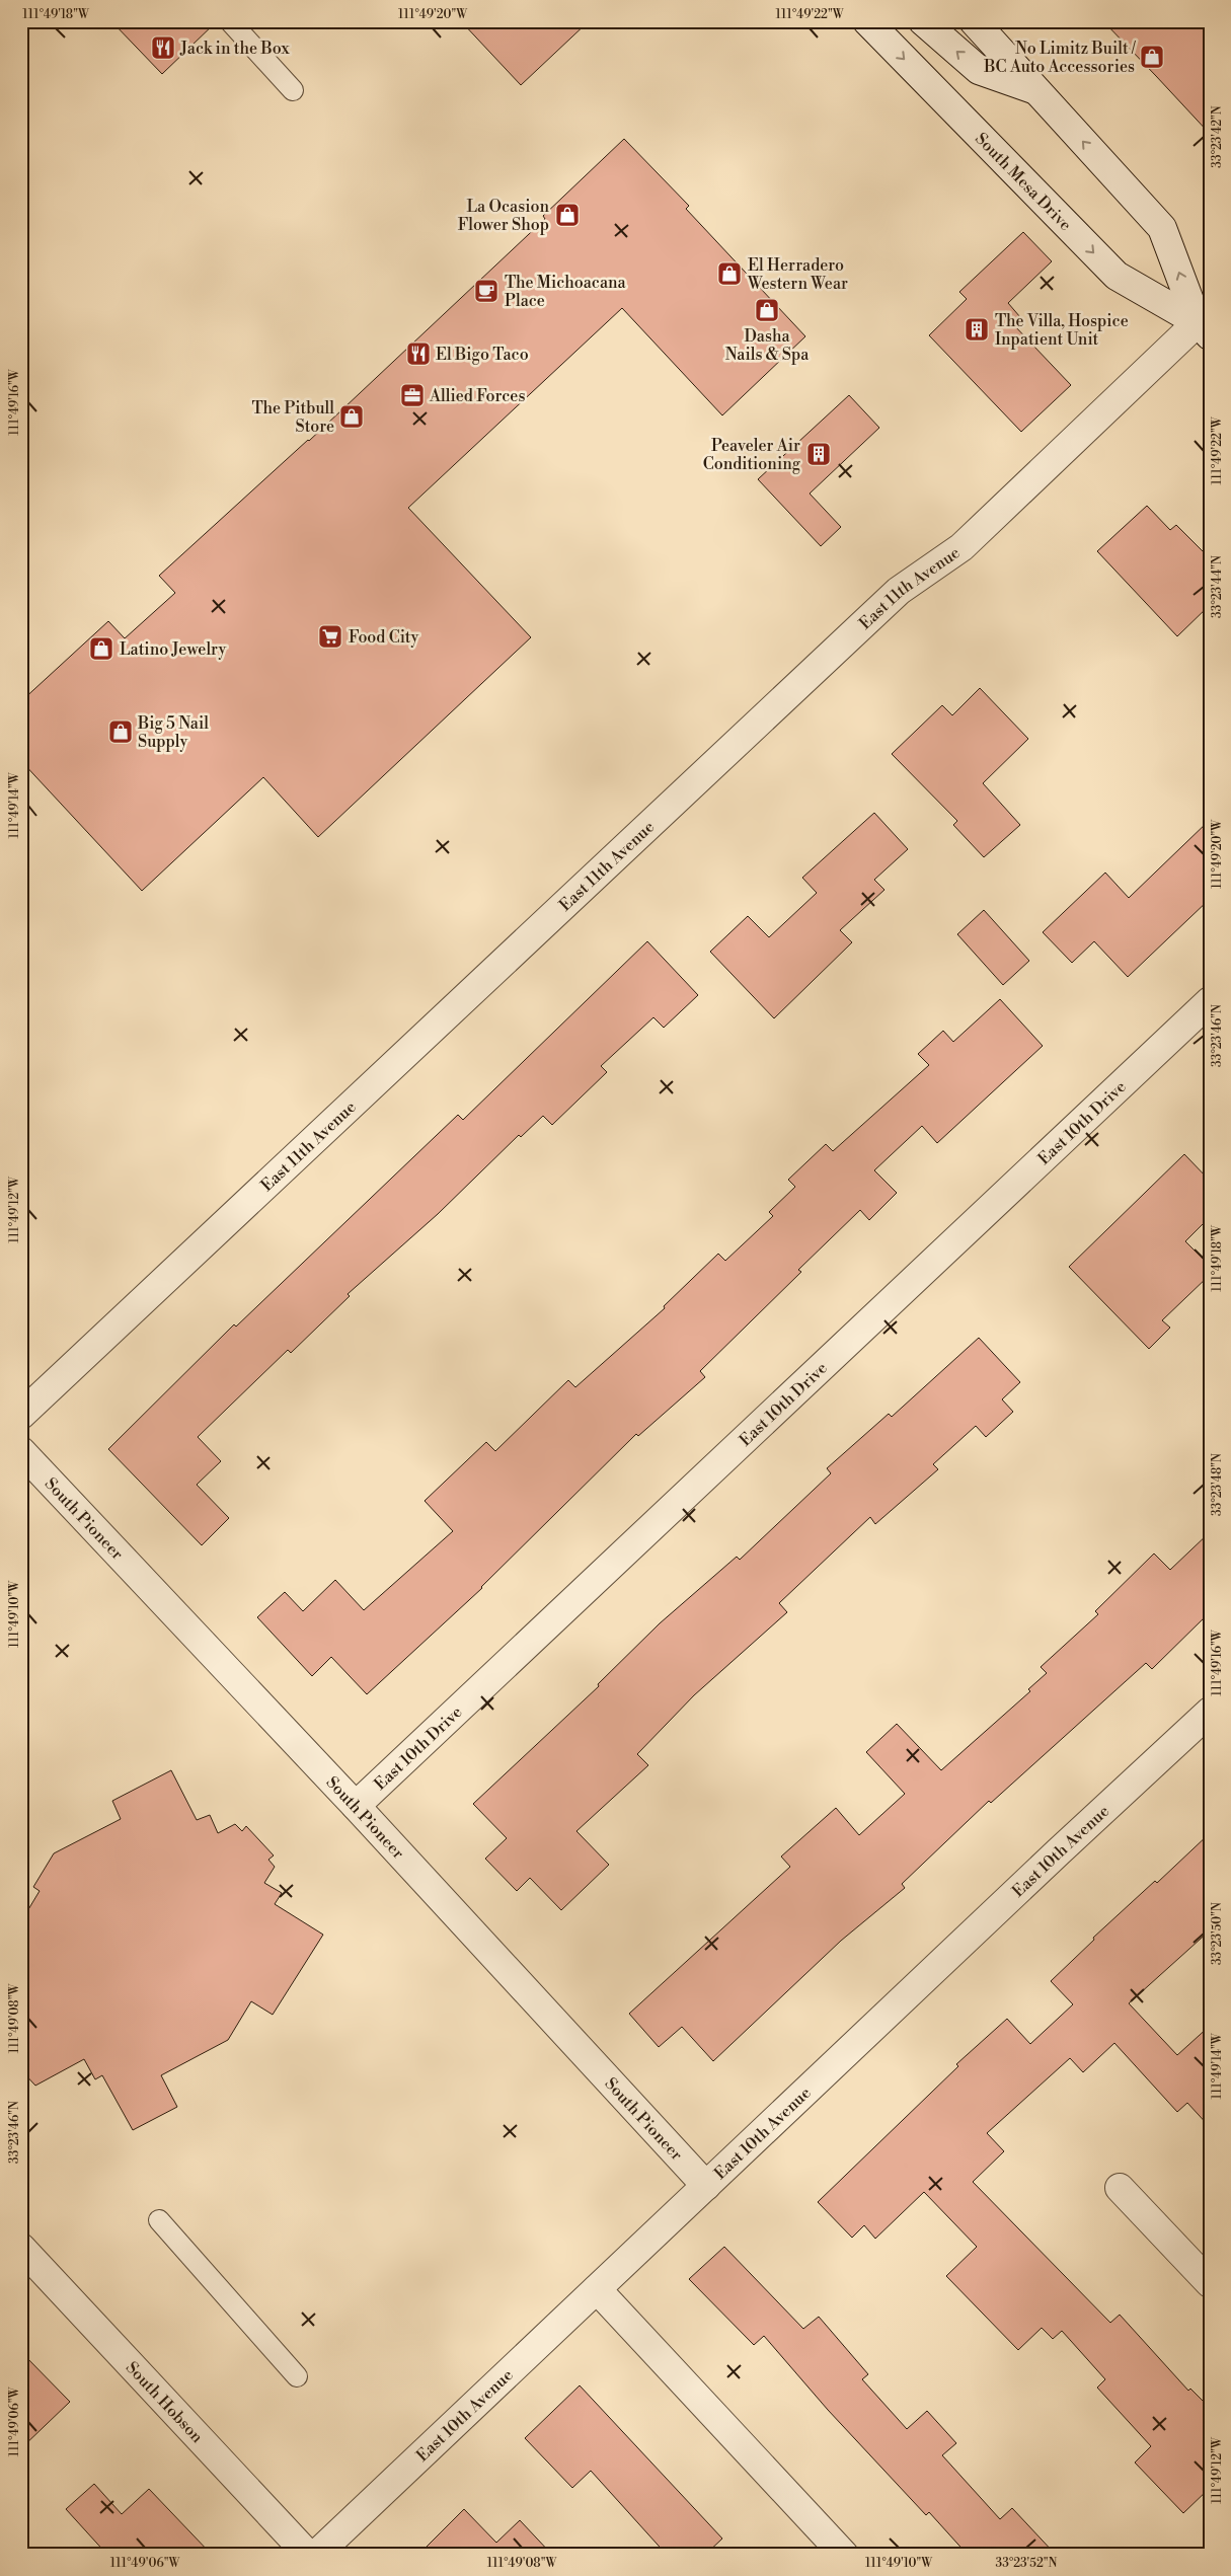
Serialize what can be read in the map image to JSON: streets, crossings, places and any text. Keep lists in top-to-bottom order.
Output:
{
  "streets": {
    "street": [
      "South Mesa Drive",
      "East 11th Avenue",
      "East 10th Drive",
      "South Pioneer",
      "East 10th Avenue",
      "South Hobson"
    ]
  },
  "crossings": [
    ["South Mesa Drive", "East 11th Avenue"],
    ["East 10th Drive", "South Pioneer"],
    ["South Pioneer", "East 10th Avenue"]
  ],
  "places": {
    "restaurant": ["Jack in the Box", "El Bigo Taco"],
    "shop": [
      "No Limitz Built / BC Auto Accessories",
      "La Ocasion Flower Shop",
      "El Herradero Western Wear",
      "Dasha Nails & Spa",
      "The Pitbull Store",
      "Latino Jewelry",
      "Big 5 Nail Supply"
    ],
    "cafe": ["The Michoacana Place"],
    "building": ["The Villa, Hospice Inpatient Unit", "Peaveler Air Conditioning"],
    "office": ["Allied Forces"],
    "supermarket": ["Food City"]
  },
  "coordinates": [
    "111°49'18\"W",
    "111°49'20\"W",
    "111°49'22\"W",
    "33°23'42\"N",
    "111°49'16\"W",
    "33°23'44\"N",
    "111°49'14\"W",
    "33°23'46\"N",
    "111°49'12\"W",
    "33°23'48\"N",
    "111°49'10\"W",
    "33°23'50\"N",
    "111°49'08\"W",
    "111°49'06\"W",
    "33°23'52\"N"
  ]
}
